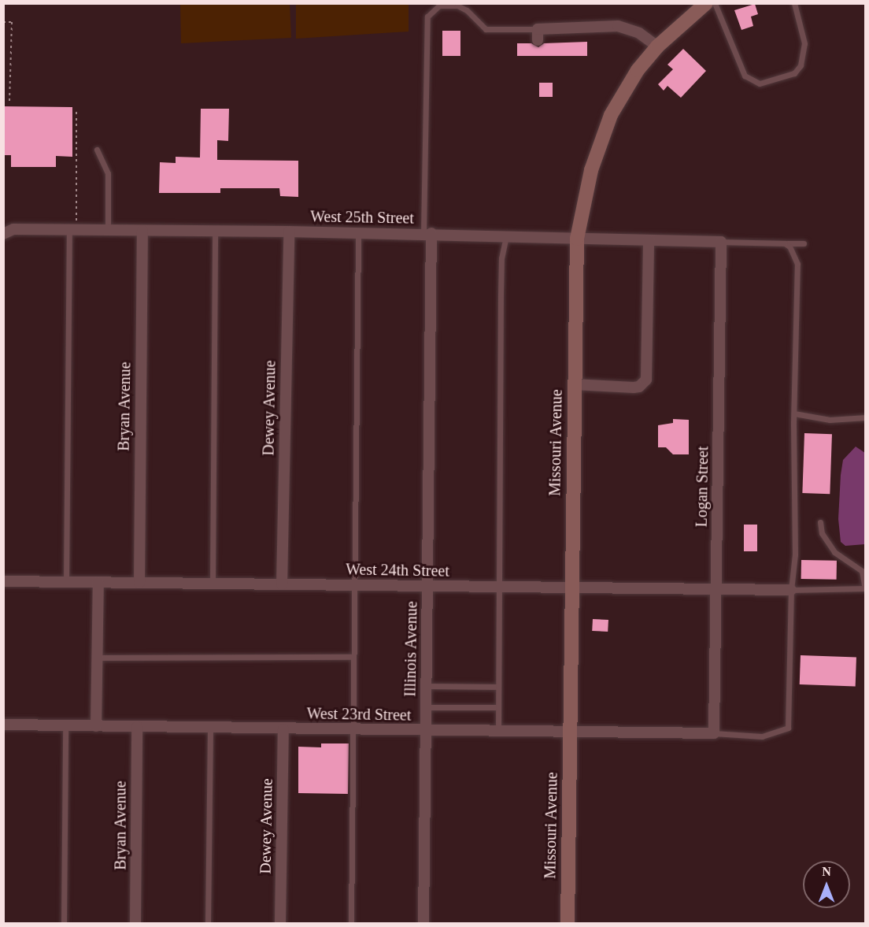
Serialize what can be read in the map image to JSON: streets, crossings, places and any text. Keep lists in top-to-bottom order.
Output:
{
  "streets": {
    "street": [
      "West 25th Street",
      "Bryan Avenue",
      "Dewey Avenue",
      "Missouri Avenue",
      "Logan Street",
      "West 24th Street",
      "Illinois Avenue",
      "West 23rd Street"
    ]
  },
  "crossings": [
    ["West 25th Street", "Bryan Avenue"],
    ["West 25th Street", "Dewey Avenue"],
    ["West 25th Street", "Missouri Avenue"],
    ["West 25th Street", "Logan Street"],
    ["West 25th Street", "Illinois Avenue"],
    ["Bryan Avenue", "West 24th Street"],
    ["Bryan Avenue", "West 23rd Street"],
    ["Dewey Avenue", "West 24th Street"],
    ["Dewey Avenue", "West 23rd Street"],
    ["Missouri Avenue", "West 24th Street"],
    ["Missouri Avenue", "West 23rd Street"],
    ["Logan Street", "West 24th Street"],
    ["Logan Street", "West 23rd Street"],
    ["West 24th Street", "Illinois Avenue"],
    ["Illinois Avenue", "West 23rd Street"]
  ],
  "north": "top"
}
